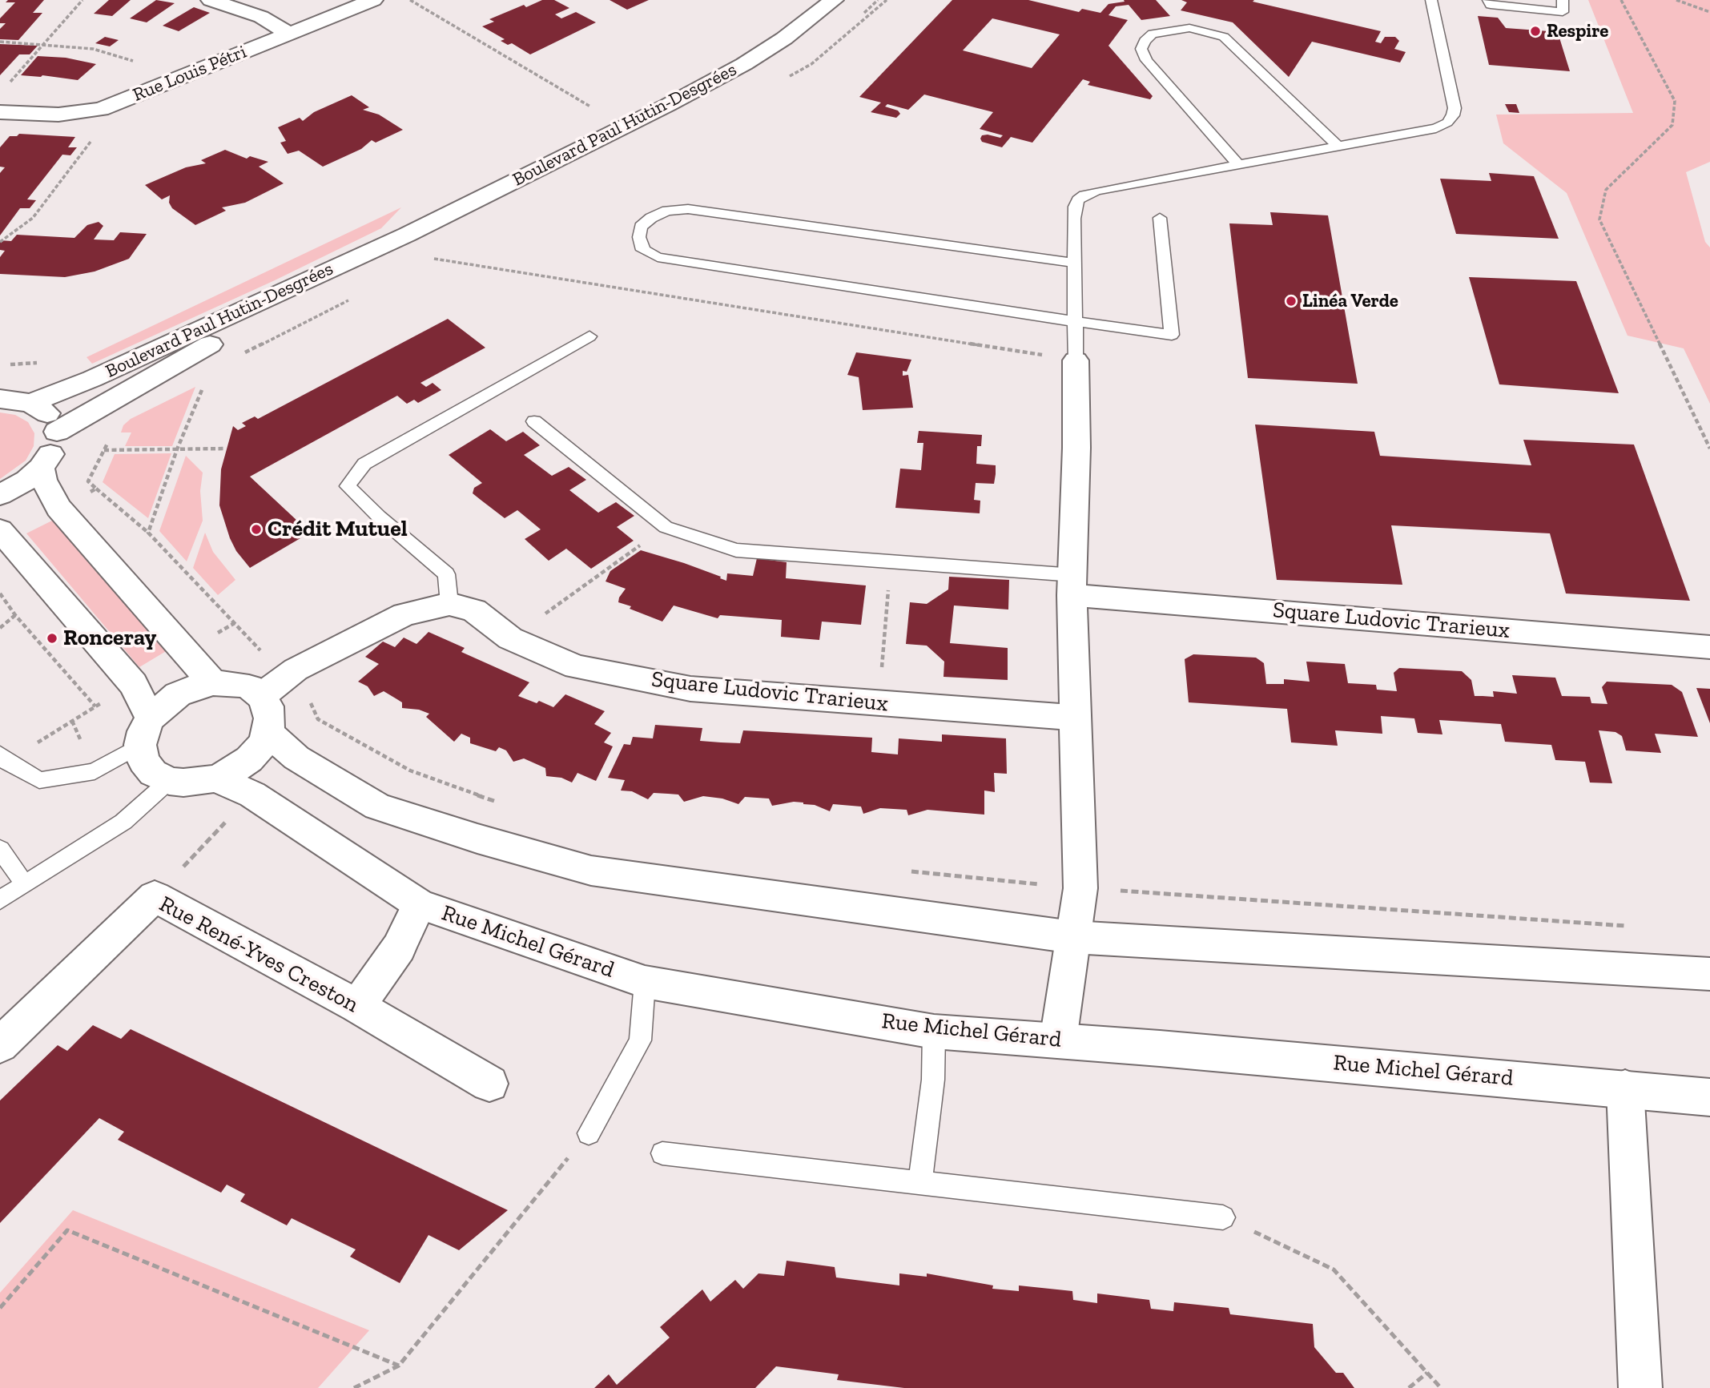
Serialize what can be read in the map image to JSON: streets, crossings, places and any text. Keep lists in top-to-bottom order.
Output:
{
  "streets": {
    "street": [
      "Rue Louis Pétri",
      "Boulevard Paul Hutin-Desgrées",
      "Square Ludovic Trarieux",
      "Rue Michel Gérard",
      "Rue René-Yves Creston"
    ]
  },
  "crossings": [
    ["Square Ludovic Trarieux", "Rue Michel Gérard"]
  ],
  "places": [
    "Respire",
    "Linéa Verde",
    "Crédit Mutuel",
    "Ronceray"
  ]
}
